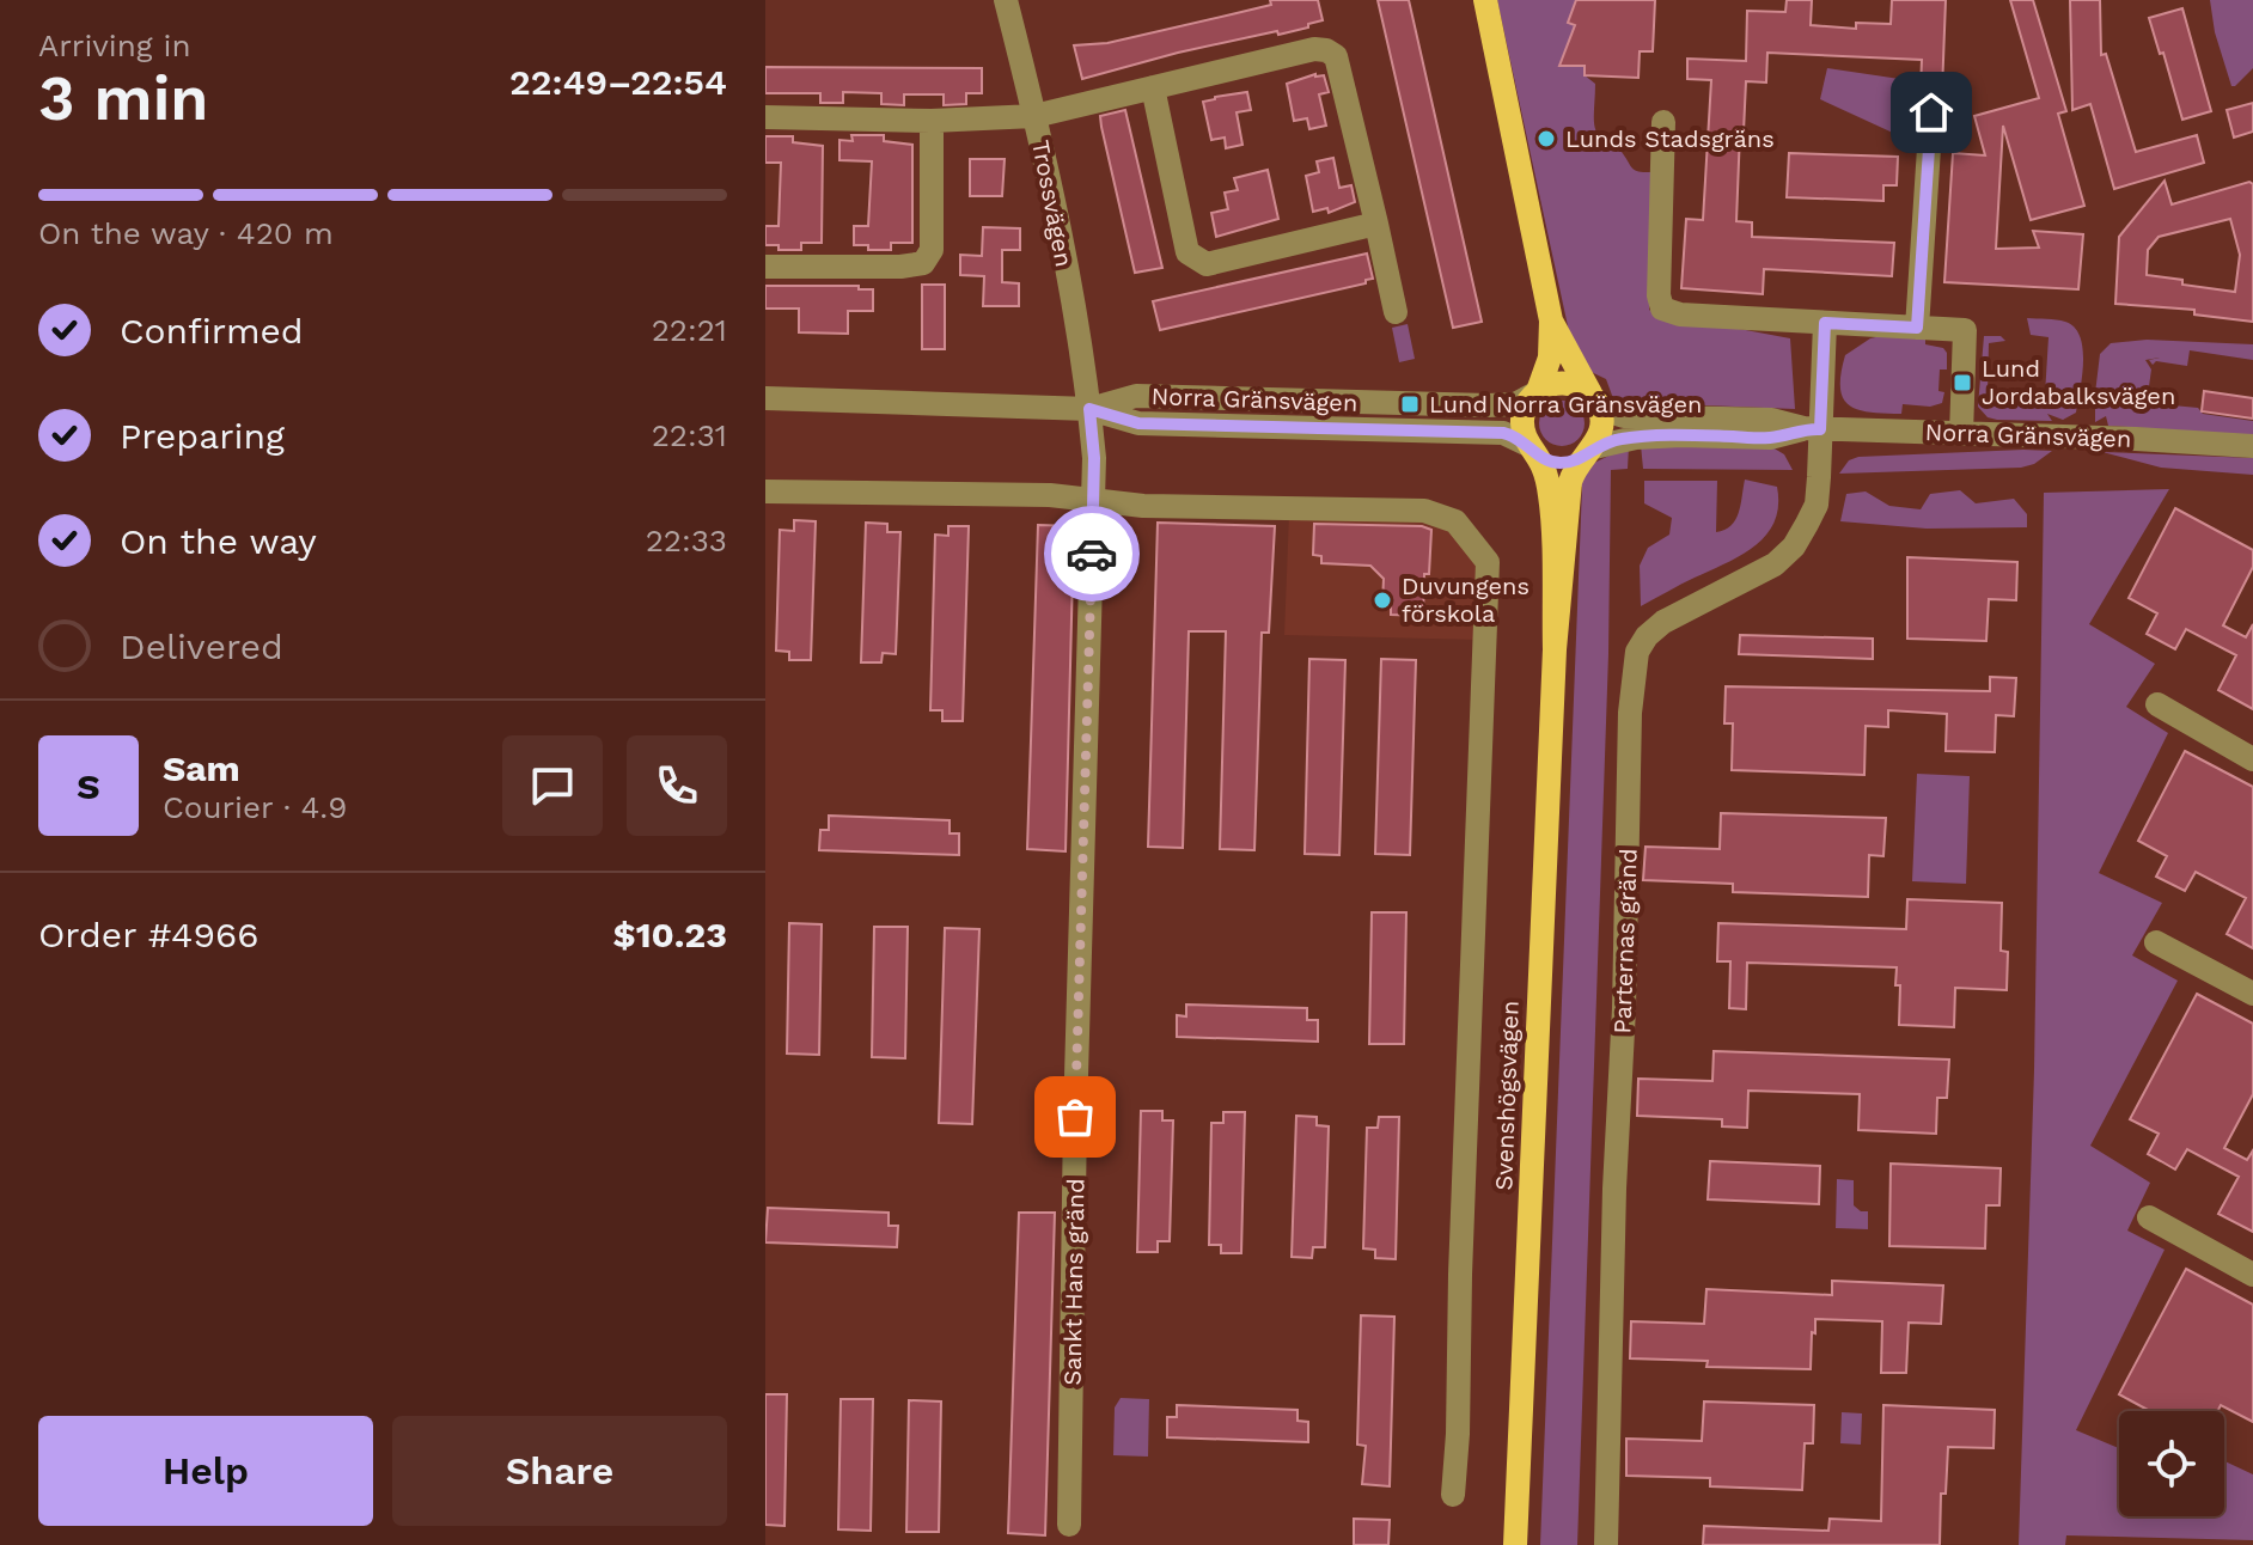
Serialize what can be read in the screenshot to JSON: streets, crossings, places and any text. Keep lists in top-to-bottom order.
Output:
{
  "streets": {
    "main road": ["Svenshögsvägen"],
    "street": [
      "Trossvägen",
      "Norra Gränsvägen",
      "Parternas gränd",
      "Sankt Hans gränd"
    ]
  },
  "crossings": [
    ["Trossvägen", "Norra Gränsvägen"],
    ["Trossvägen", "Sankt Hans gränd"],
    ["Norra Gränsvägen", "Parternas gränd"],
    ["Norra Gränsvägen", "Svenshögsvägen"],
    ["Norra Gränsvägen", "Sankt Hans gränd"]
  ],
  "places": {
    "other": ["Lunds Stadsgräns", "Duvungens förskola"],
    "transit": ["Lund Jordabalksvägen", "Lund Norra Gränsvägen"]
  },
  "page": {
    "heading": ["3 min", "Arriving in", "22:49–22:54"],
    "panel": [
      "Sam",
      "Courier · 4.9",
      "Order #4966",
      "$10.23"
    ],
    "bar": "On the way · 420 m",
    "list": [
      ["Confirmed", "22:21"],
      ["Preparing", "22:31"],
      ["On the way", "22:33"],
      "Delivered"
    ],
    "round": "S",
    "buttons": ["Help", "Share"]
  }
}
